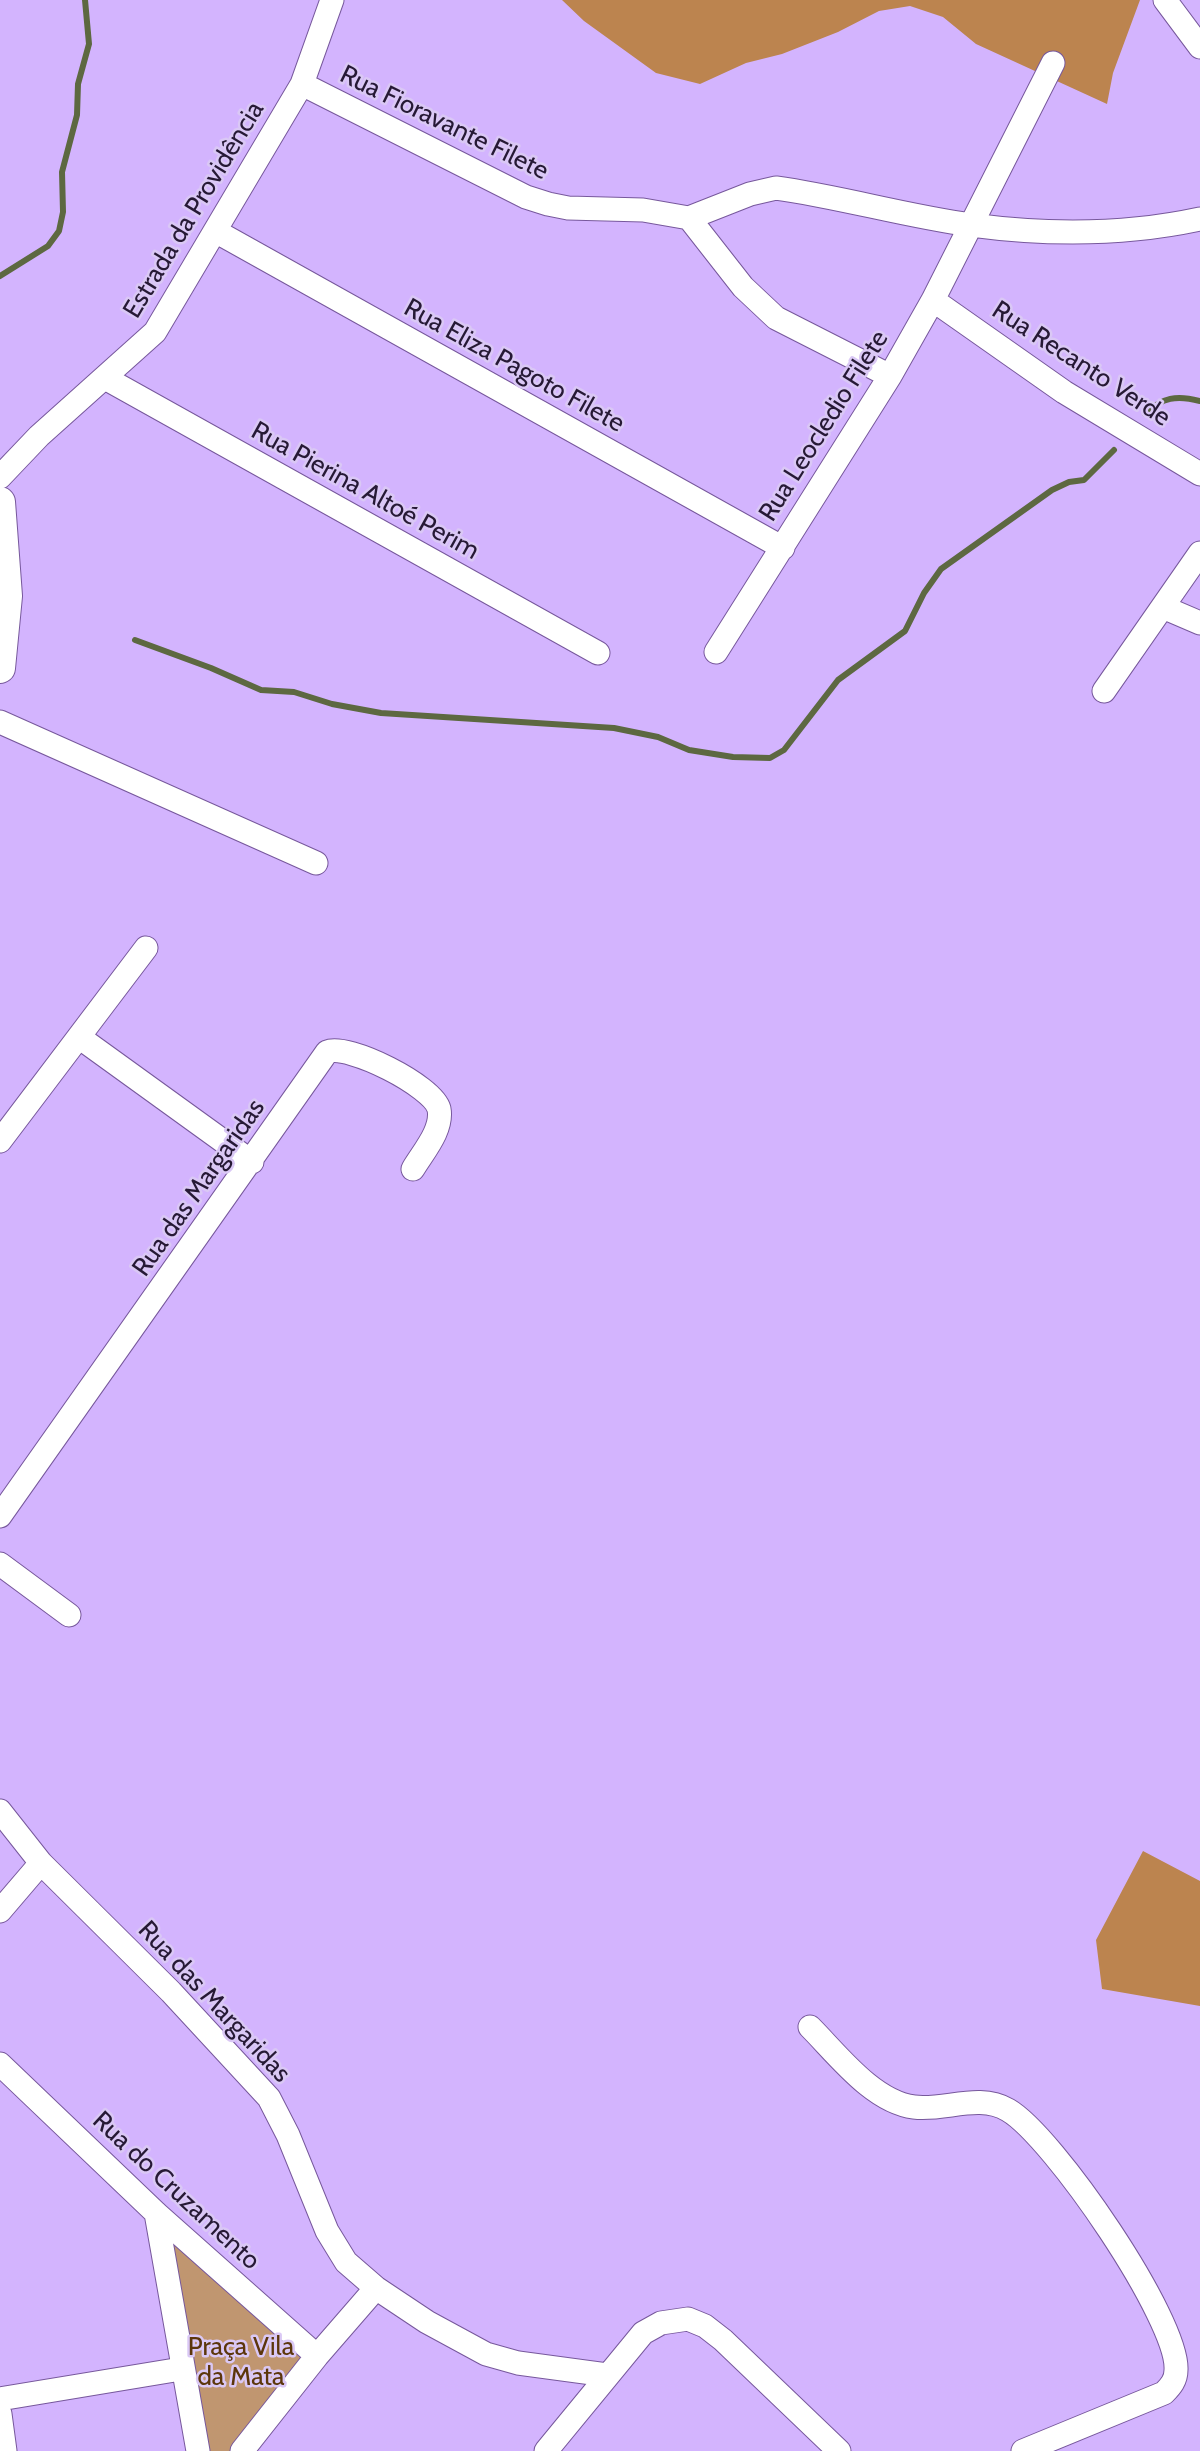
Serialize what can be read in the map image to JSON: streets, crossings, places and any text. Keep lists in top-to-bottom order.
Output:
{
  "streets": {
    "street": [
      "Rua Fioravante Filete",
      "Estrada da Providência",
      "Rua Recanto Verde",
      "Rua Eliza Pagoto Filete",
      "Rua Leocledio Filete",
      "Rua Pierina Altoé Perim",
      "Rua das Margaridas",
      "Rua do Cruzamento"
    ]
  },
  "crossings": [
    ["Rua Fioravante Filete", "Estrada da Providência"],
    ["Estrada da Providência", "Rua Eliza Pagoto Filete"],
    ["Estrada da Providência", "Rua Pierina Altoé Perim"],
    ["Rua Recanto Verde", "Rua Leocledio Filete"],
    ["Rua Eliza Pagoto Filete", "Rua Leocledio Filete"]
  ],
  "parks": ["Praça Vila da Mata"]
}
